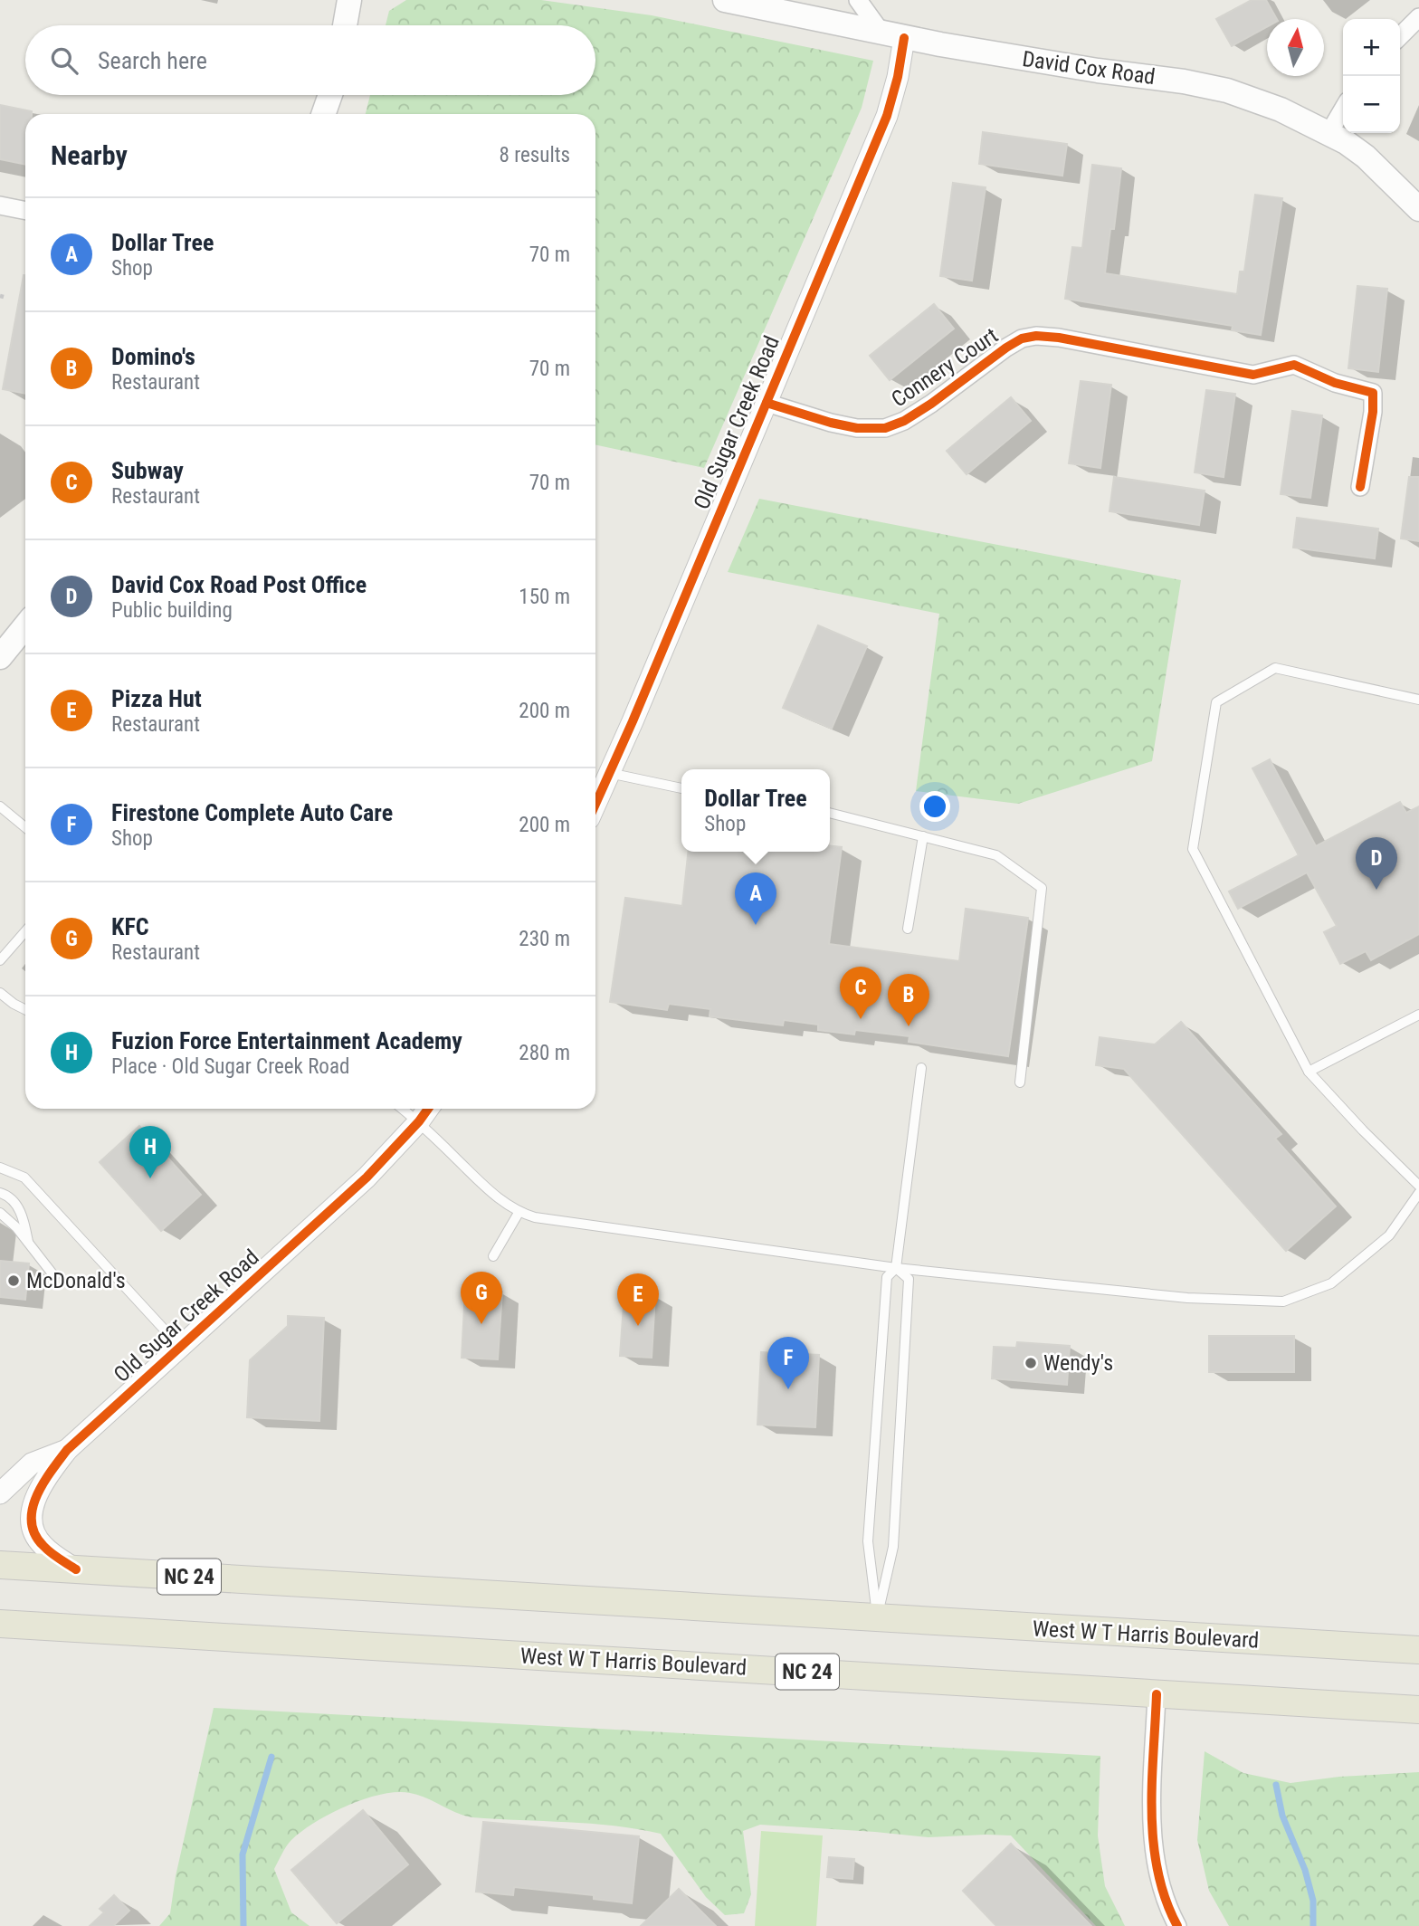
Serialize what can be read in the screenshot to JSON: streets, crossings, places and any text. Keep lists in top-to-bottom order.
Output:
{
  "streets": {
    "main road": ["David Cox Road", "NC 24", "West W T Harris Boulevard"],
    "street": ["Connery Court", "Old Sugar Creek Road"]
  },
  "crossings": [
    ["David Cox Road", "Old Sugar Creek Road"],
    ["Connery Court", "Old Sugar Creek Road"],
    ["Old Sugar Creek Road", "West W T Harris Boulevard"]
  ],
  "places": ["McDonald's", "Wendy's"],
  "north": "top",
  "page": {
    "map_buttons": ["+", "−"],
    "search": "Search here",
    "heading": ["Nearby", "8 results"],
    "list": [
      {
        "mark": "A",
        "name": "Dollar Tree",
        "note": "Shop",
        "value": "70 m"
      },
      {
        "mark": "B",
        "name": "Domino's",
        "note": "Restaurant",
        "value": "70 m"
      },
      {
        "mark": "C",
        "name": "Subway",
        "note": "Restaurant",
        "value": "70 m"
      },
      {
        "mark": "D",
        "name": "David Cox Road Post Office",
        "note": "Public building",
        "value": "150 m"
      },
      {
        "mark": "E",
        "name": "Pizza Hut",
        "note": "Restaurant",
        "value": "200 m"
      },
      {
        "mark": "F",
        "name": "Firestone Complete Auto Care",
        "note": "Shop",
        "value": "200 m"
      },
      {
        "mark": "G",
        "name": "KFC",
        "note": "Restaurant",
        "value": "230 m"
      },
      {
        "mark": "H",
        "name": "Fuzion Force Entertainment Academy",
        "note": "Place · Old Sugar Creek Road",
        "value": "280 m"
      }
    ],
    "popup": ["Dollar Tree", "Shop"],
    "pins": [
      "D",
      "A",
      "C",
      "B",
      "H",
      "G",
      "E",
      "F"
    ]
  }
}
